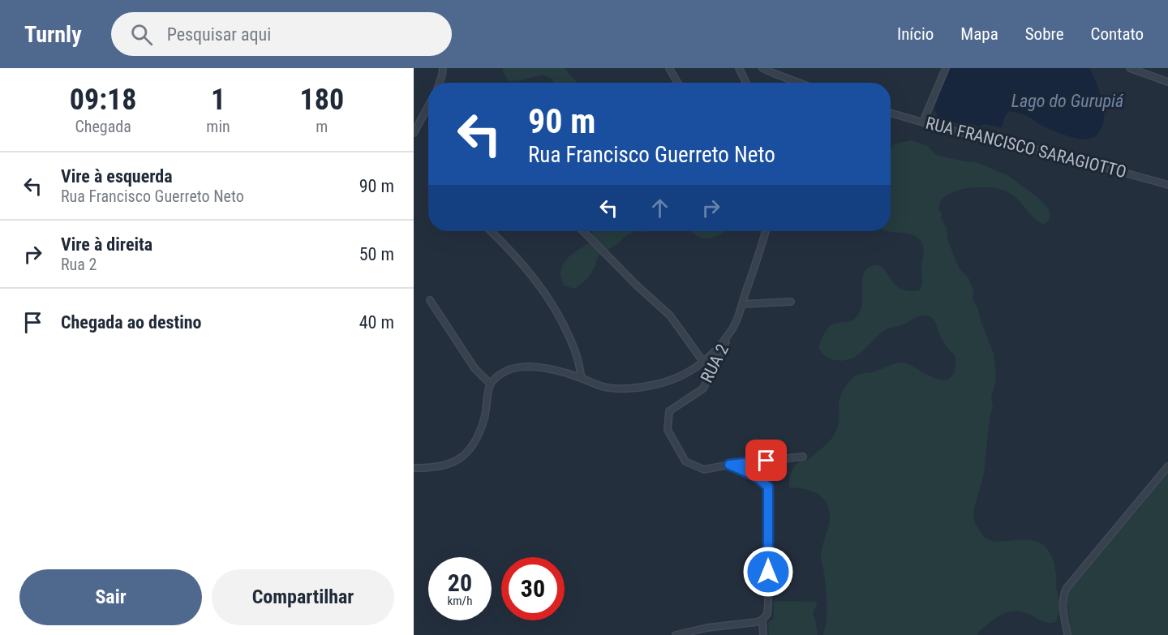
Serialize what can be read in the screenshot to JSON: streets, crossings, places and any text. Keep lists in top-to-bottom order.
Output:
{
  "streets": {
    "street": ["RUA FRANCISCO SARAGIOTTO", "RUA 2"]
  },
  "water": ["Lago do Gurupiá"],
  "page": {
    "header": "Turnly",
    "search": "Pesquisar aqui",
    "nav": [
      "Início",
      "Mapa",
      "Sobre",
      "Contato"
    ],
    "eta": [
      "09:18",
      "Chegada",
      "1",
      "min",
      "180",
      "m"
    ],
    "turn": ["90 m", "Rua Francisco Guerreto Neto"],
    "list": [
      {
        "name": "Vire à esquerda",
        "note": "Rua Francisco Guerreto Neto",
        "value": "90 m"
      },
      {
        "name": "Vire à direita",
        "note": "Rua 2",
        "value": "50 m"
      },
      {
        "name": "Chegada ao destino",
        "value": "40 m"
      }
    ],
    "speed": "20 km/h",
    "limit": "30",
    "buttons": ["Sair", "Compartilhar"]
  }
}
